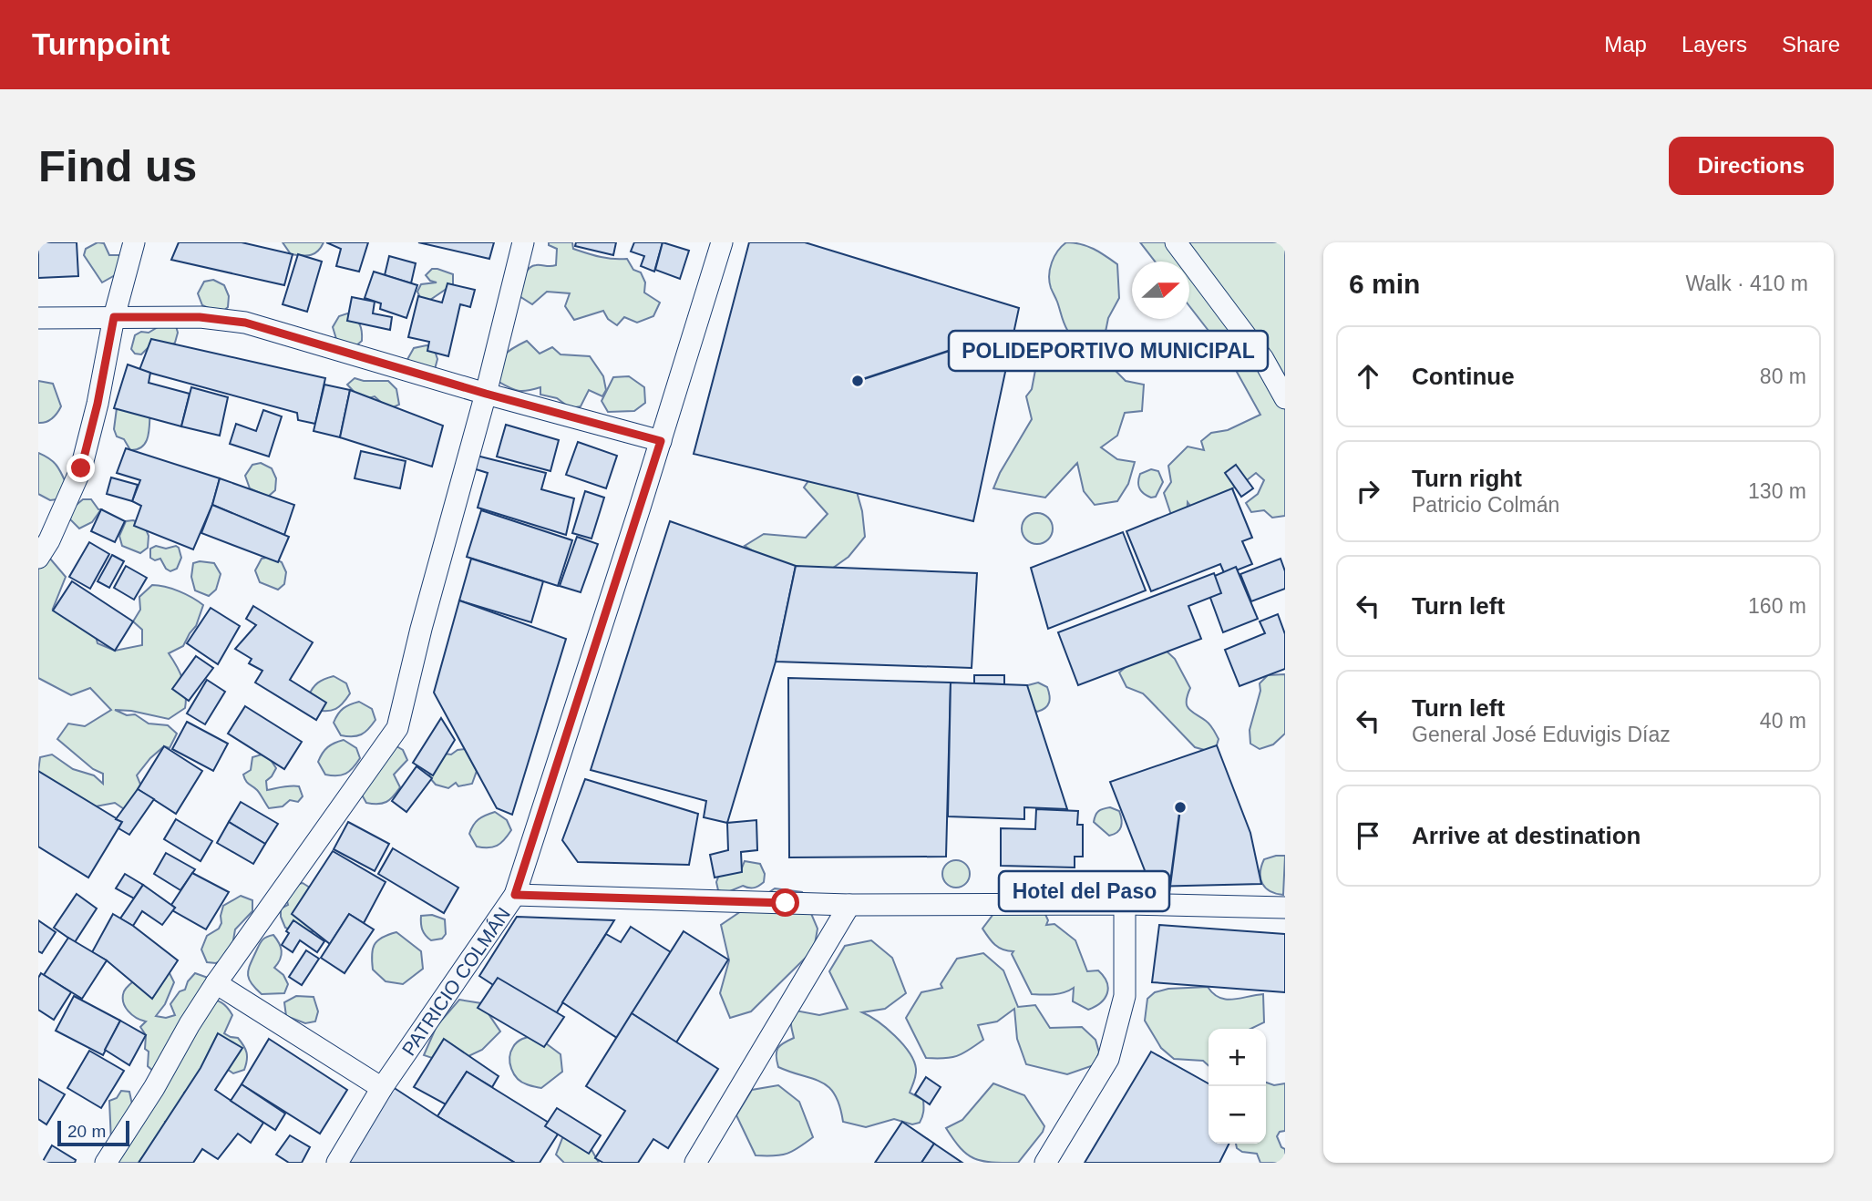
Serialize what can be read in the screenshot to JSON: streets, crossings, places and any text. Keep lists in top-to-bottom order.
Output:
{
  "streets": {
    "street": ["PATRICIO COLMÁN"]
  },
  "places": ["POLIDEPORTIVO MUNICIPAL", "Hotel del Paso"],
  "scale_bar": "20 m",
  "north": "right",
  "page": {
    "header": "Turnpoint",
    "nav": ["Map", "Layers", "Share"],
    "buttons": "Directions",
    "title": "Find us",
    "heading": ["6 min", "Walk · 410 m"],
    "list": [
      ["Continue", "80 m"],
      ["Turn right", "Patricio Colmán", "130 m"],
      ["Turn left", "160 m"],
      ["Turn left", "General José Eduvigis Díaz", "40 m"],
      "Arrive at destination"
    ],
    "map_buttons": ["+", "−"],
    "scale": "20 m"
  }
}
